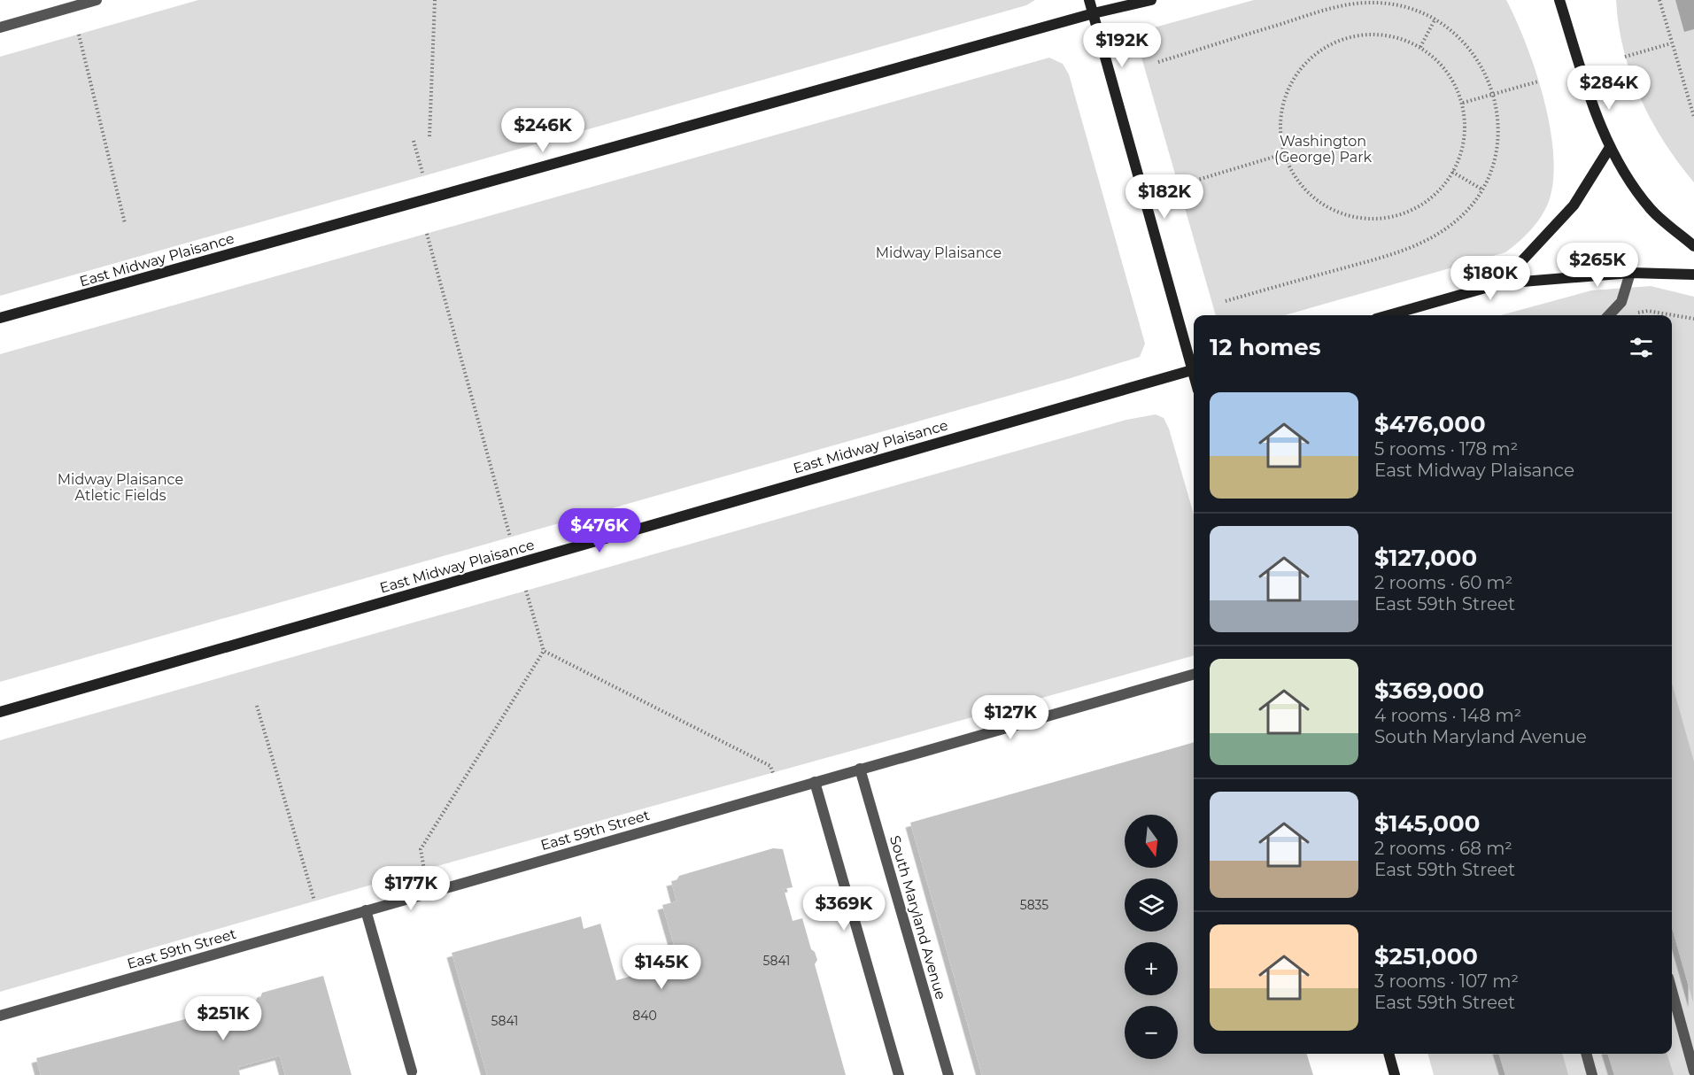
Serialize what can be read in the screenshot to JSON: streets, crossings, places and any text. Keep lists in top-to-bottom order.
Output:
{
  "streets": {
    "street": ["East Midway Plaisance", "East 59th Street", "South Maryland Avenue"]
  },
  "crossings": [
    ["East 59th Street", "South Maryland Avenue"]
  ],
  "parks": ["Washington (George) Park", "Midway Plaisance", "Midway Plaisance Atletic Fields"],
  "house_numbers": [
    "5835",
    "5841",
    "840",
    "5841"
  ],
  "north": "bottom",
  "page": {
    "price": [
      "$192K",
      "$284K",
      "$246K",
      "$182K",
      "$265K",
      "$180K",
      "$476K",
      "$127K",
      "$177K",
      "$369K",
      "$145K",
      "$251K"
    ],
    "heading": "12 homes",
    "list": [
      {
        "name": "$476,000",
        "note": "5 rooms · 178 m² · East Midway Plaisance"
      },
      {
        "name": "$127,000",
        "note": "2 rooms · 60 m² · East 59th Street"
      },
      {
        "name": "$369,000",
        "note": "4 rooms · 148 m² · South Maryland Avenue"
      },
      {
        "name": "$145,000",
        "note": "2 rooms · 68 m² · East 59th Street"
      },
      {
        "name": "$251,000",
        "note": "3 rooms · 107 m² · East 59th Street"
      }
    ],
    "map_buttons": ["+", "−"]
  }
}
